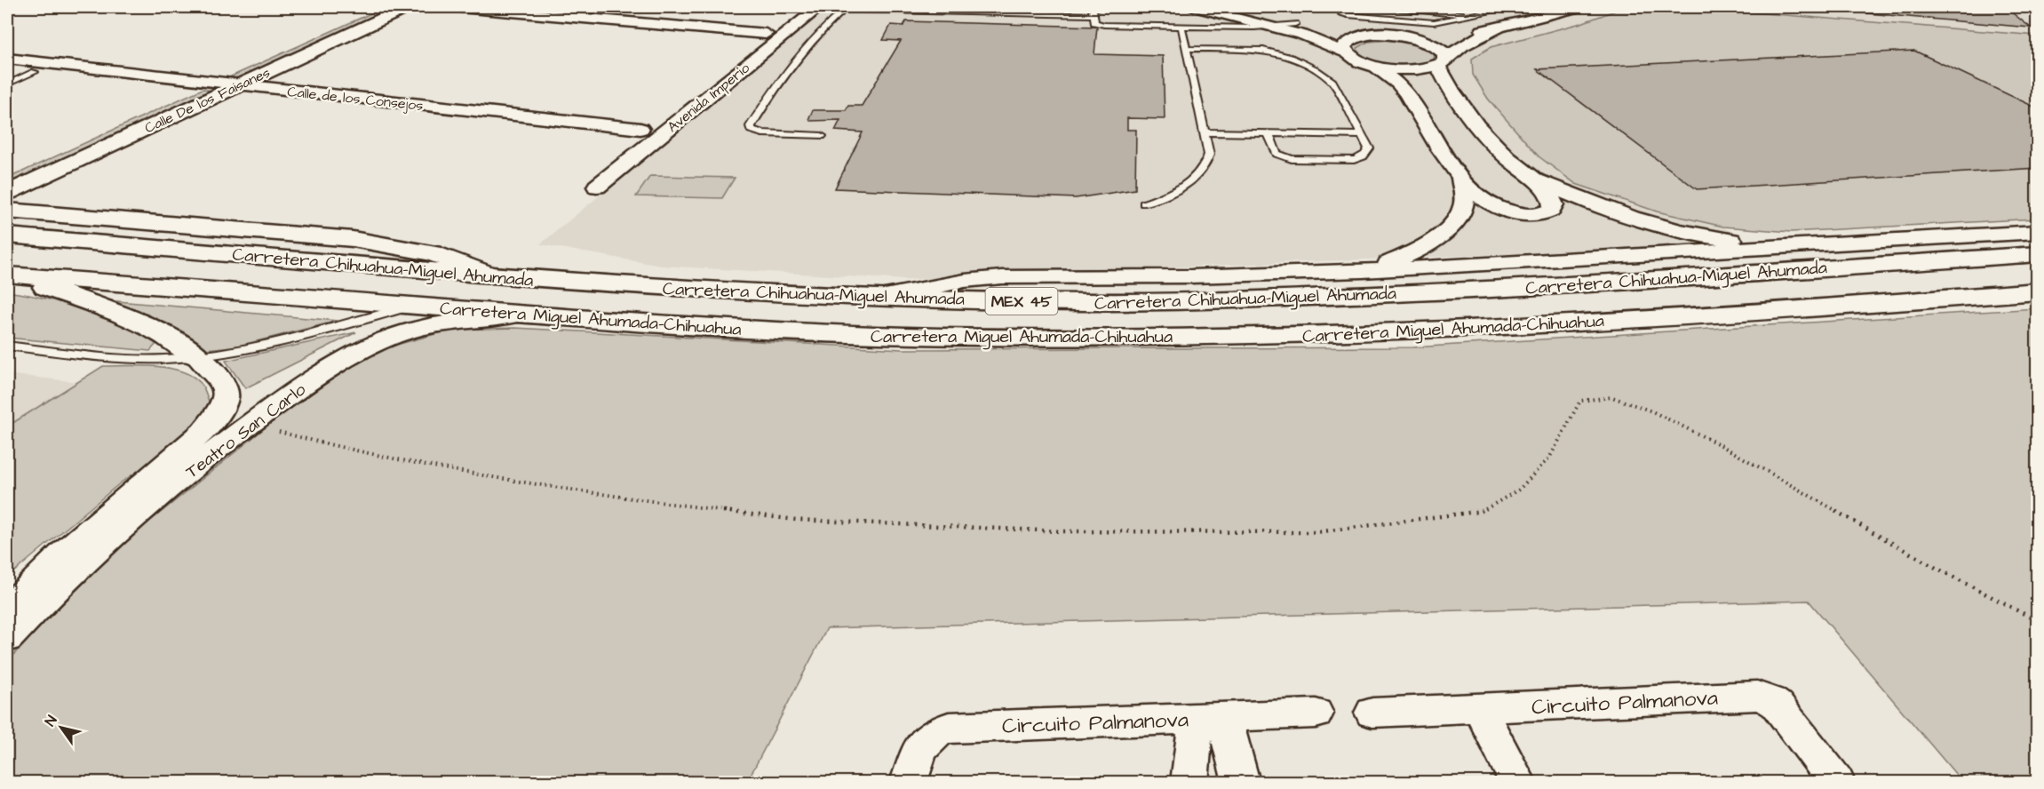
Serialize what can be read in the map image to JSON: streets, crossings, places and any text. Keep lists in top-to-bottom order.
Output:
{
  "streets": {
    "main road": [
      "Calle De los Faisanes",
      "Carretera Chihuahua-Miguel Ahumada",
      "MEX 45",
      "Carretera Miguel Ahumada-Chihuahua"
    ],
    "street": [
      "Avenida Imperio",
      "Calle de los Consejos",
      "Teatro San Carlo",
      "Circuito Palmanova"
    ]
  },
  "crossings": [
    ["Calle de los Consejos", "Calle De los Faisanes"],
    ["Carretera Miguel Ahumada-Chihuahua", "Teatro San Carlo"]
  ],
  "north": "top left"
}
